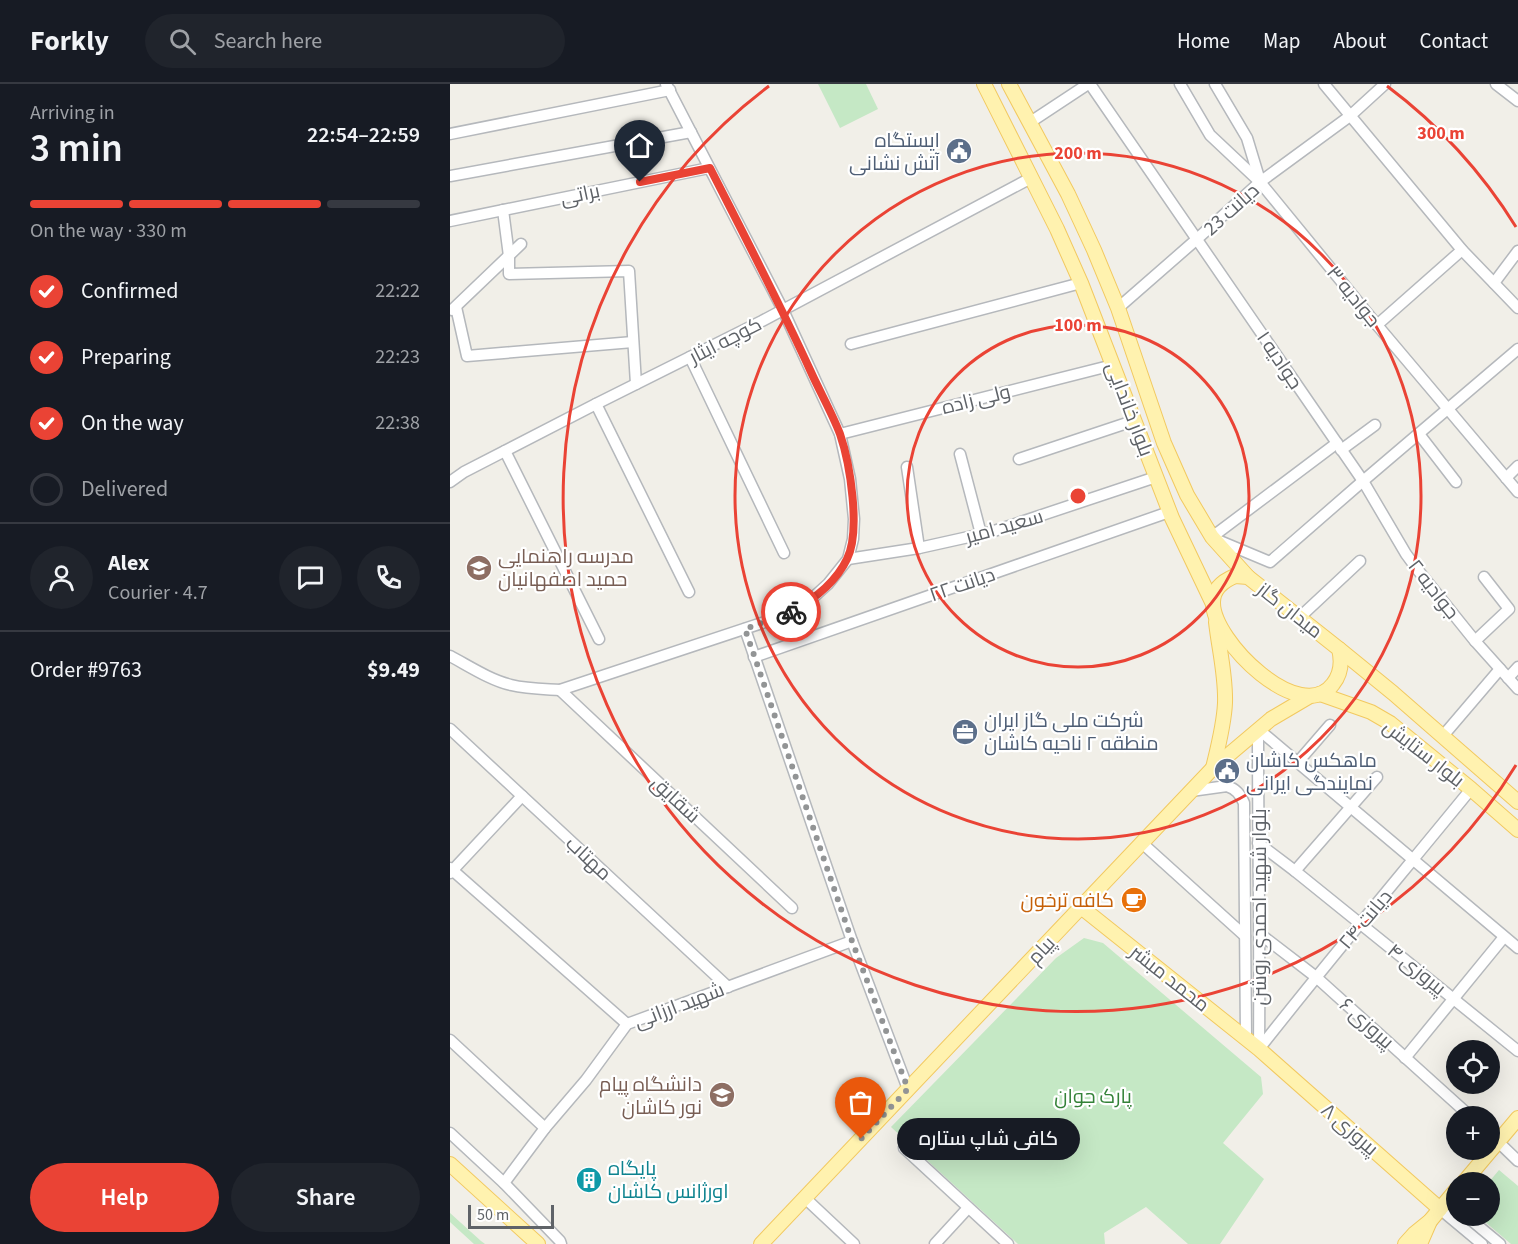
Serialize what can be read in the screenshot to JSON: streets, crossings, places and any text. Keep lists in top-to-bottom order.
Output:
{
  "streets": {
    "main road": [
      "بلوار خاندایی",
      "میدان گاز",
      "بلوار ستایش",
      "پیام",
      "محمد مبشر",
      "پیروزی ۸"
    ],
    "street": [
      "براتی",
      "دیانت 23",
      "جوادیه ۳",
      "کوچه ایثار",
      "جوادیه ۱",
      "ولی زاده",
      "سعید امیر",
      "دیانت ۲۲",
      "جوادیه ۲",
      "شقایق",
      "مهتاب",
      "بلوار شهید احمدی روشن",
      "دیانت ۲۴",
      "پیروزی ۴",
      "شهید ارزانی",
      "پیروزی ۶"
    ]
  },
  "crossings": [
    ["دیانت 23", "جوادیه ۳"],
    ["دیانت 23", "جوادیه ۱"],
    ["دیانت 23", "بلوار خاندایی"],
    ["کوچه ایثار", "بلوار خاندایی"],
    ["جوادیه ۱", "جوادیه ۲"],
    ["ولی زاده", "بلوار خاندایی"],
    ["بلوار خاندایی", "سعید امیر"],
    ["بلوار خاندایی", "دیانت ۲۲"],
    ["بلوار خاندایی", "میدان گاز"],
    ["میدان گاز", "بلوار ستایش"],
    ["میدان گاز", "بلوار شهید احمدی روشن"],
    ["میدان گاز", "پیام"],
    ["بلوار ستایش", "دیانت ۲۴"],
    ["مهتاب", "شهید ارزانی"],
    ["بلوار شهید احمدی روشن", "دیانت ۲۴"],
    ["بلوار شهید احمدی روشن", "پیام"],
    ["بلوار شهید احمدی روشن", "پیروزی ۴"],
    ["بلوار شهید احمدی روشن", "محمد مبشر"],
    ["بلوار شهید احمدی روشن", "پیروزی ۶"],
    ["بلوار شهید احمدی روشن", "پیروزی ۸"],
    ["دیانت ۲۴", "پیروزی ۴"],
    ["دیانت ۲۴", "محمد مبشر"],
    ["دیانت ۲۴", "پیروزی ۶"],
    ["دیانت ۲۴", "پیروزی ۸"],
    ["پیام", "محمد مبشر"],
    ["محمد مبشر", "پیروزی ۸"]
  ],
  "parks": ["پارک جوان"],
  "places": {
    "public building": ["ایستگاه آتش نشانی", "ماهکس کاشان نمایندگی ایرانی"],
    "school or university": ["مدرسه راهنمایی حمید اصفهانیان", "دانشگاه پیام نور کاشان"],
    "office": ["شرکت ملی گاز ایران منطقه ۲ ناحیه کاشان"],
    "cafe": ["کافه ترخون"],
    "other": ["کافی شاپ ستاره"],
    "building": ["پایگاه اورژانس کاشان"]
  },
  "scale_bar": "50 m",
  "page": {
    "header": "Forkly",
    "search": "Search here",
    "nav": [
      "Home",
      "Map",
      "About",
      "Contact"
    ],
    "heading": ["3 min", "Arriving in", "22:54–22:59"],
    "panel": [
      "Alex",
      "Courier · 4.7",
      "Order #9763",
      "$9.49"
    ],
    "bar": "On the way · 330 m",
    "list": [
      ["Confirmed", "22:22"],
      ["Preparing", "22:23"],
      ["On the way", "22:38"],
      "Delivered"
    ],
    "map_buttons": ["+", "−"],
    "bubble": "کافی شاپ ستاره",
    "buttons": ["Help", "Share"],
    "scale": "50 m"
  },
  "rings": ["300 m", "200 m", "100 m"]
}
